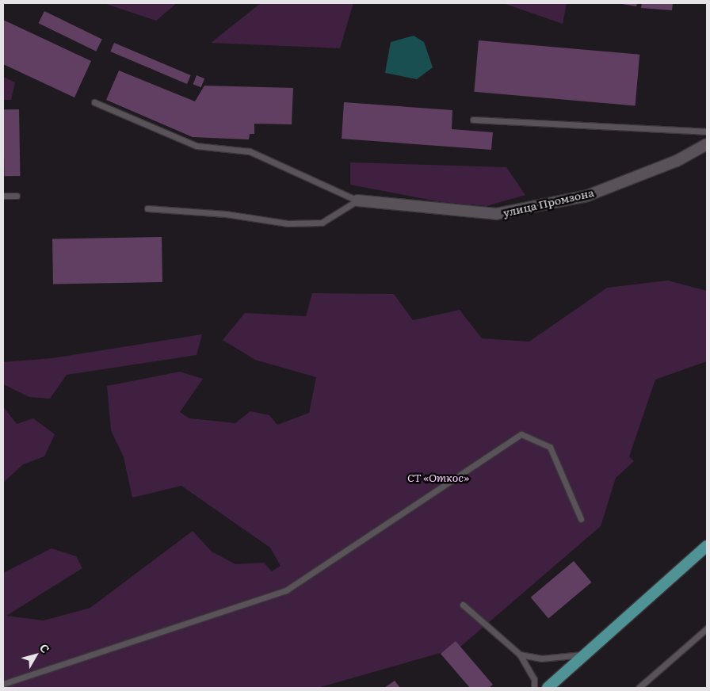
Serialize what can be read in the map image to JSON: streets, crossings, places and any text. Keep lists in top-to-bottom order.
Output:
{
  "streets": {
    "street": ["улица Промзона"]
  },
  "parks": ["СТ «Откос»"],
  "north": "top right"
}
